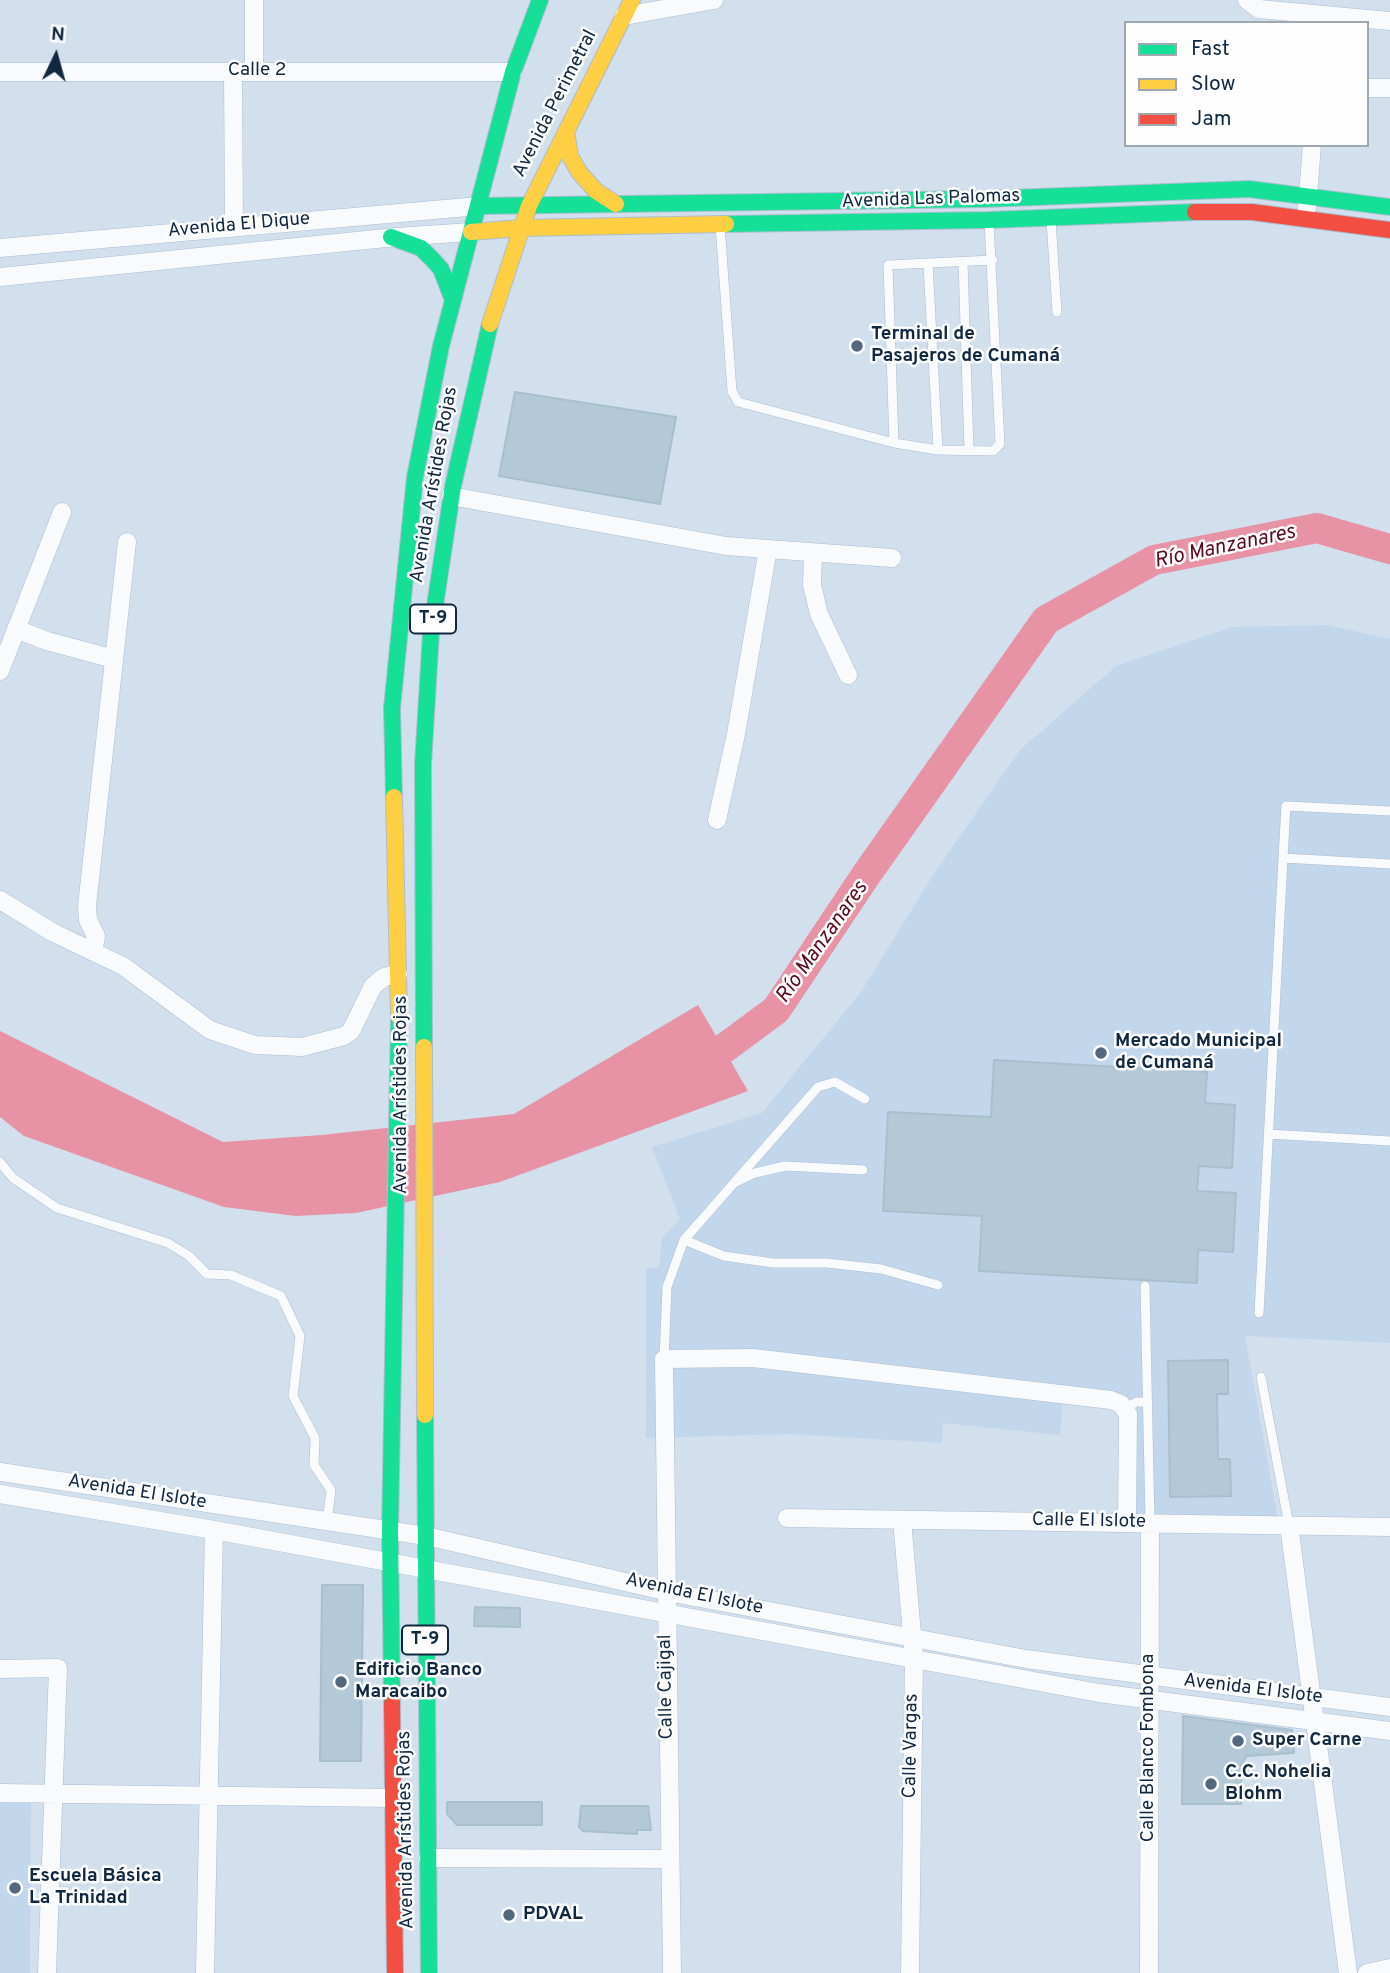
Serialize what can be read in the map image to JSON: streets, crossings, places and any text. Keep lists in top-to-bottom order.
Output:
{
  "streets": {
    "main road": [
      "Avenida Perimetral",
      "Avenida Las Palomas",
      "Avenida Arístides Rojas",
      "T-9"
    ],
    "street": [
      "Calle 2",
      "Avenida El Dique",
      "Avenida El Islote",
      "Calle El Islote",
      "Calle Cajigal",
      "Calle Vargas",
      "Calle Blanco Fombona"
    ]
  },
  "crossings": [
    ["Calle 2", "Avenida Perimetral"],
    ["Avenida Perimetral", "Avenida Las Palomas"],
    ["Avenida Perimetral", "Avenida El Dique"],
    ["Avenida Perimetral", "Avenida Arístides Rojas"],
    ["Avenida Las Palomas", "Avenida El Dique"],
    ["Avenida Las Palomas", "Avenida Arístides Rojas"],
    ["Avenida El Dique", "Avenida Arístides Rojas"],
    ["Avenida Arístides Rojas", "Avenida El Islote"],
    ["Avenida El Islote", "Calle Cajigal"],
    ["Avenida El Islote", "Calle Vargas"],
    ["Avenida El Islote", "Calle Blanco Fombona"],
    ["Calle El Islote", "Calle Vargas"],
    ["Calle El Islote", "Calle Blanco Fombona"]
  ],
  "water": ["Río Manzanares"],
  "places": [
    "Terminal de Pasajeros de Cumaná",
    "Mercado Municipal de Cumaná",
    "Edificio Banco Maracaibo",
    "Super Carne",
    "C.C. Nohelia Blohm",
    "Escuela Básica La Trinidad",
    "PDVAL"
  ],
  "legend": ["Fast", "Slow", "Jam"],
  "north": "top"
}
